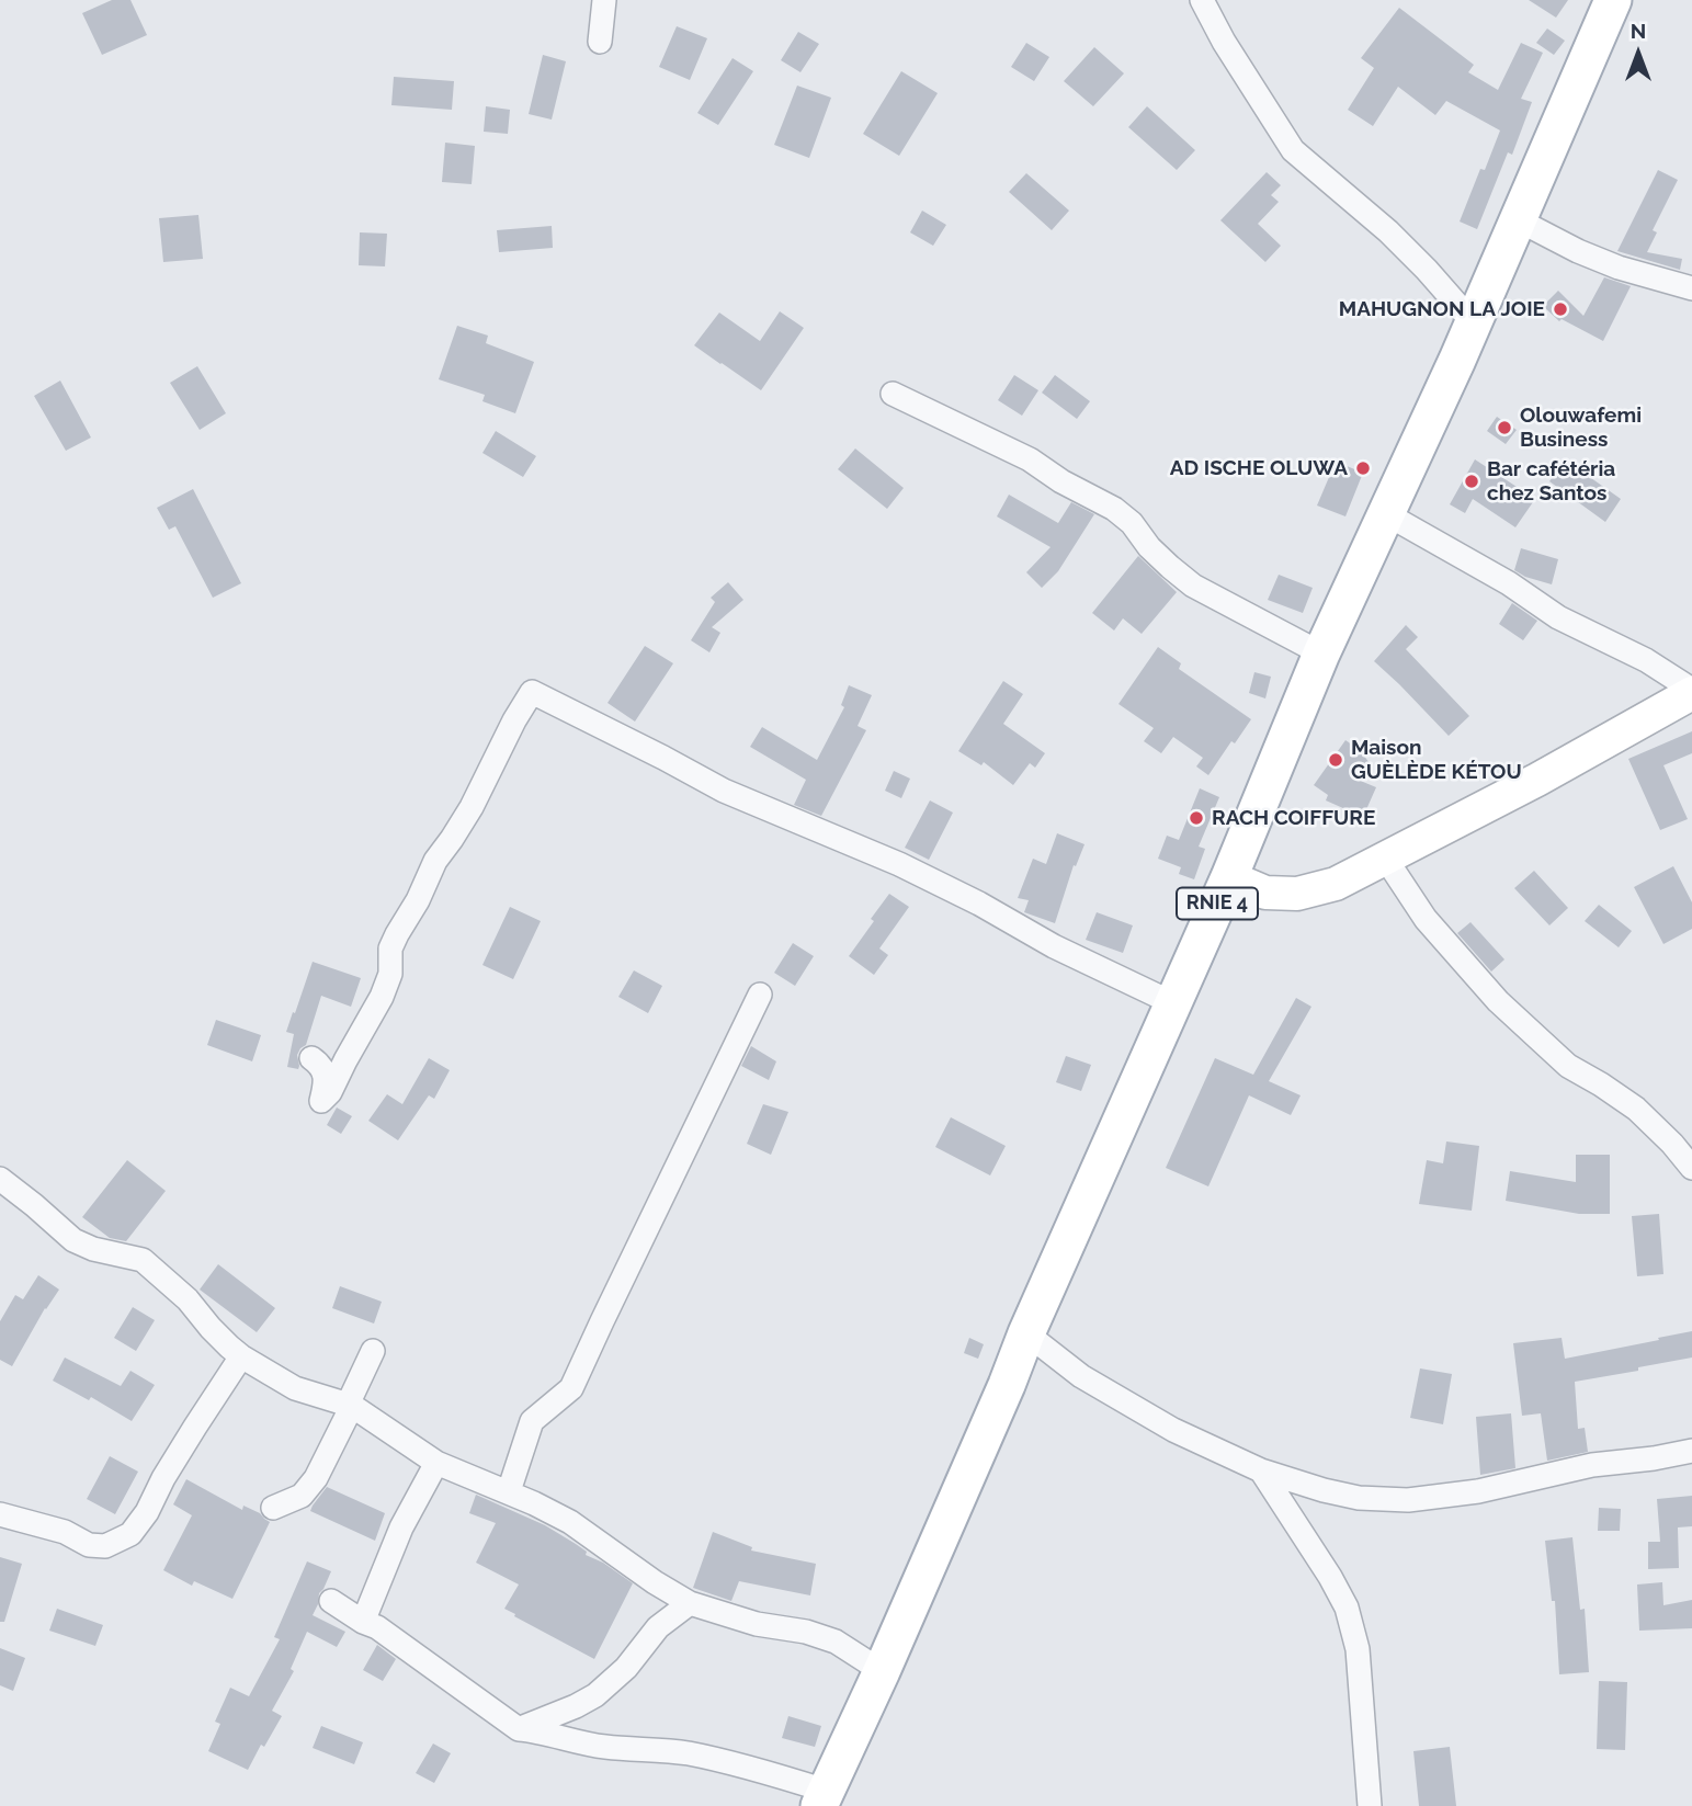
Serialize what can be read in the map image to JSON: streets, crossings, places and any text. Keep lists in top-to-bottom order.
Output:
{
  "streets": {
    "main road": ["RNIE 4"]
  },
  "places": [
    "MAHUGNON LA JOIE",
    "Olouwafemi Business",
    "AD ISCHE OLUWA",
    "Bar cafétéria chez Santos",
    "Maison GUÈLÈDE KÉTOU",
    "RACH COIFFURE"
  ],
  "north": "top"
}
